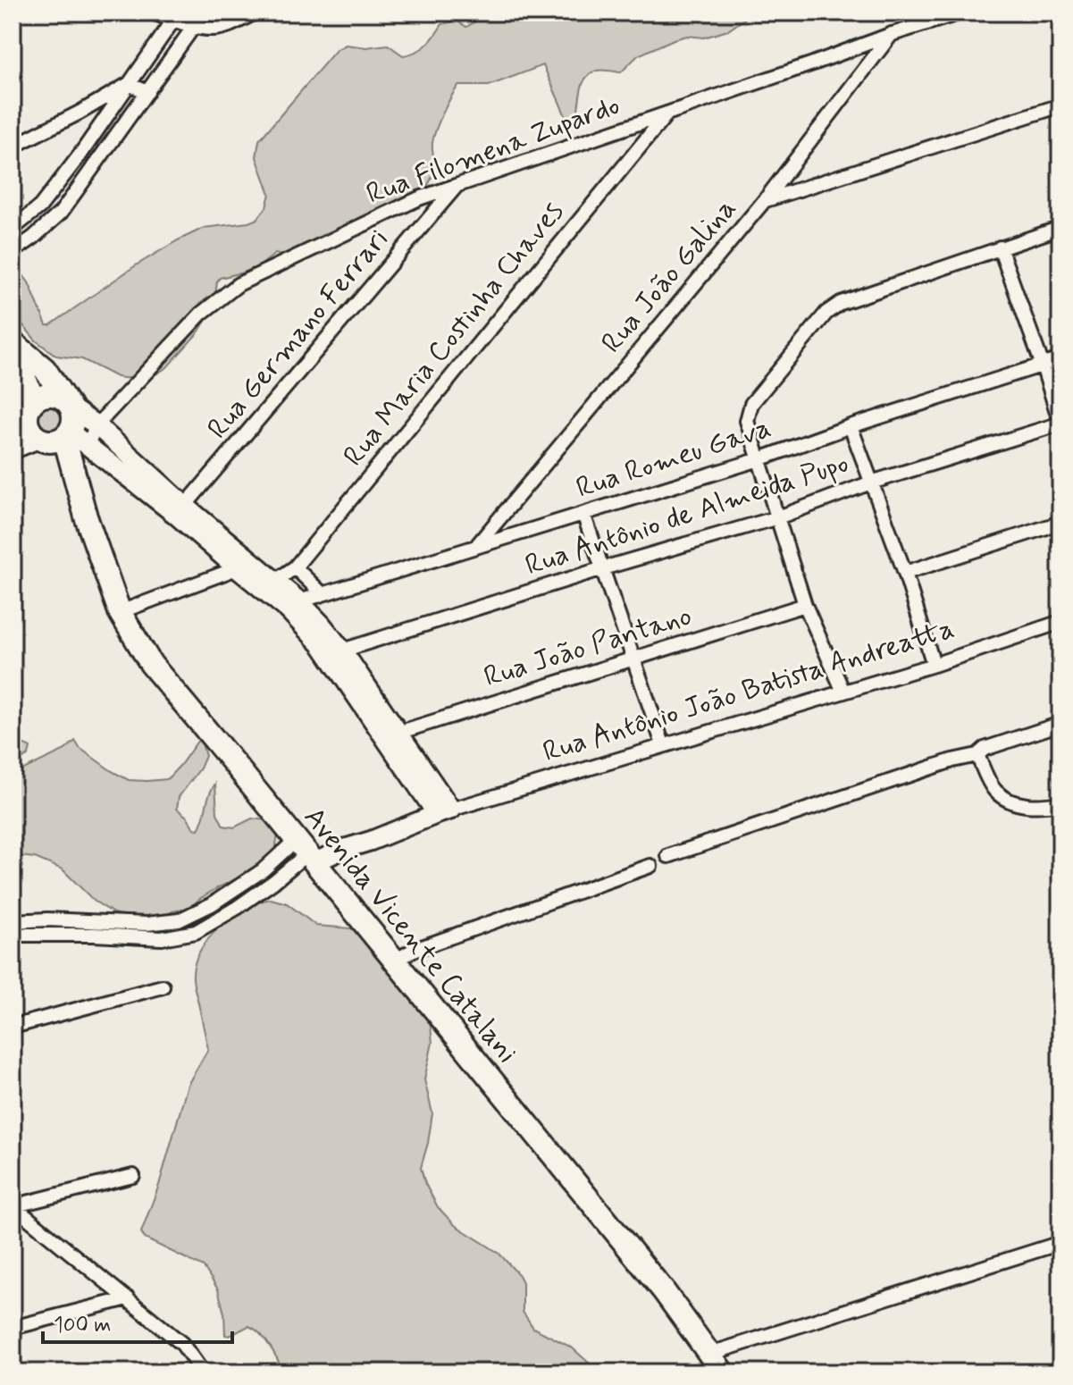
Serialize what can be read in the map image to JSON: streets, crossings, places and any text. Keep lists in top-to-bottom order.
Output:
{
  "streets": {
    "main road": ["Avenida Vicente Catalani"],
    "street": [
      "Rua Filomena Zupardo",
      "Rua João Galina",
      "Rua Germano Ferrari",
      "Rua Maria Costinha Chaves",
      "Rua Romeu Gava",
      "Rua Antônio de Almeida Pupo",
      "Rua João Pantano",
      "Rua Antônio João Batista Andreatta"
    ]
  },
  "crossings": [
    ["Rua Filomena Zupardo", "Rua João Galina"],
    ["Rua Filomena Zupardo", "Rua Germano Ferrari"],
    ["Rua Filomena Zupardo", "Rua Maria Costinha Chaves"],
    ["Rua João Galina", "Rua Romeu Gava"],
    ["Rua Antônio João Batista Andreatta", "Avenida Vicente Catalani"]
  ],
  "scale_bar": "100 m"
}
